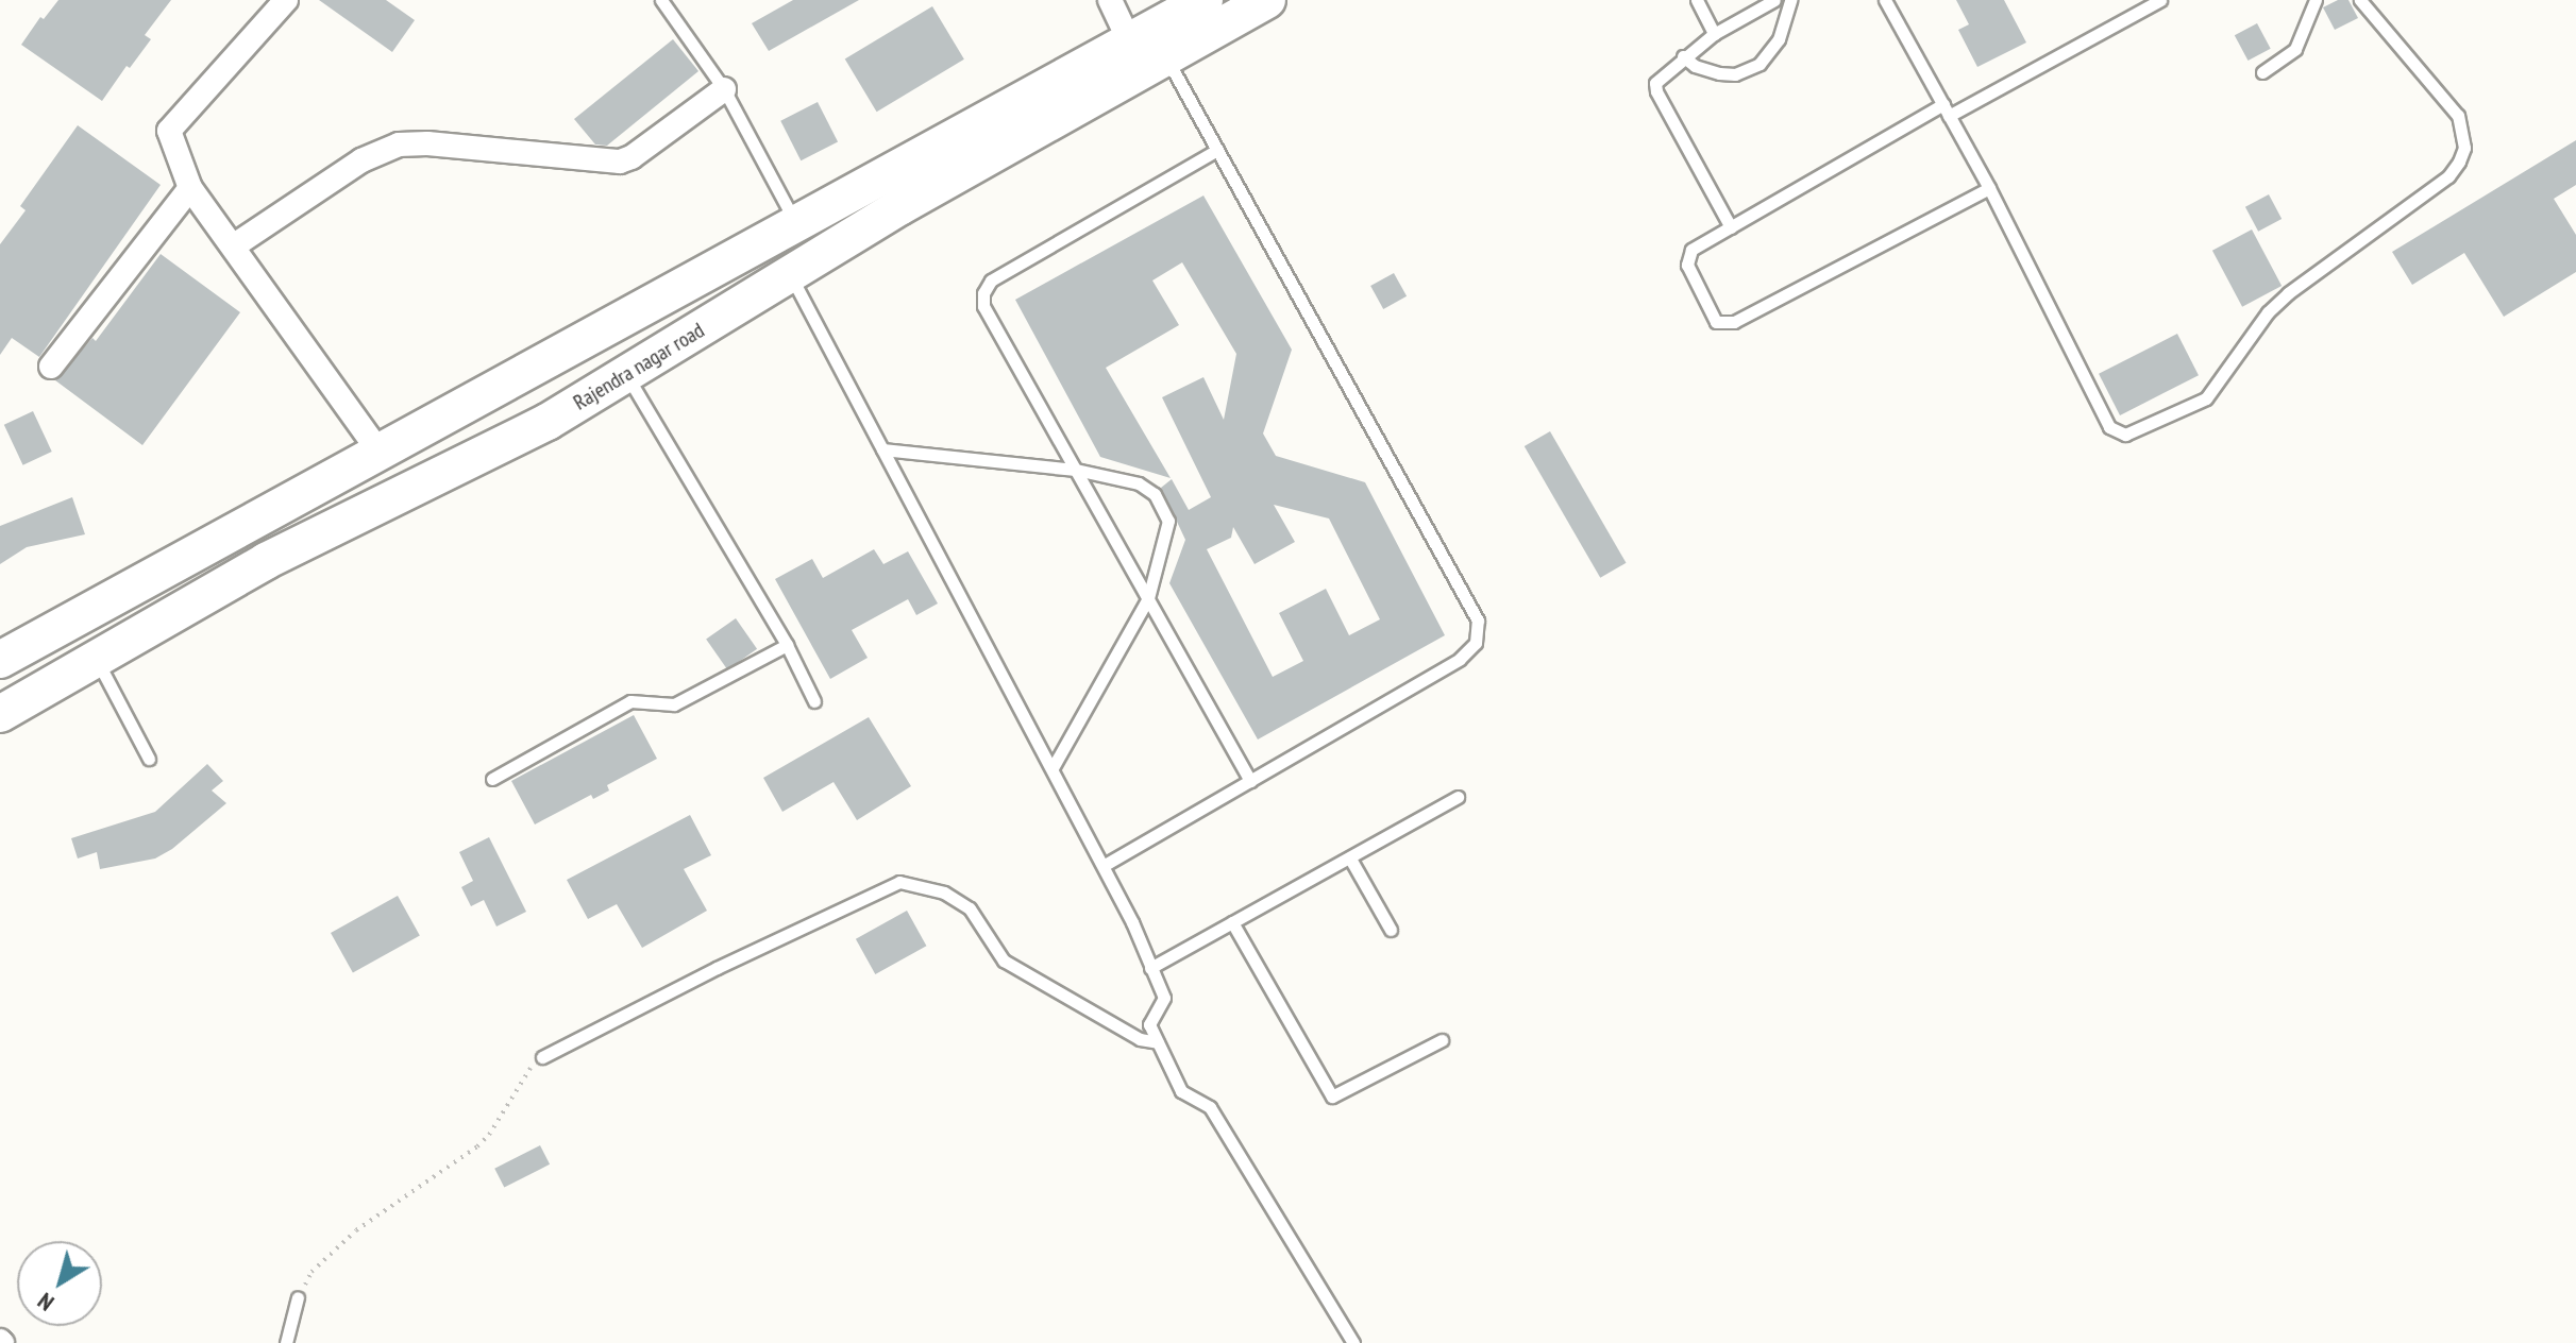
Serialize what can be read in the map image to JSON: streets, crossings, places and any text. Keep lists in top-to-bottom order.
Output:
{
  "streets": {
    "main road": ["Rajendra nagar road"]
  },
  "north": "bottom left"
}
